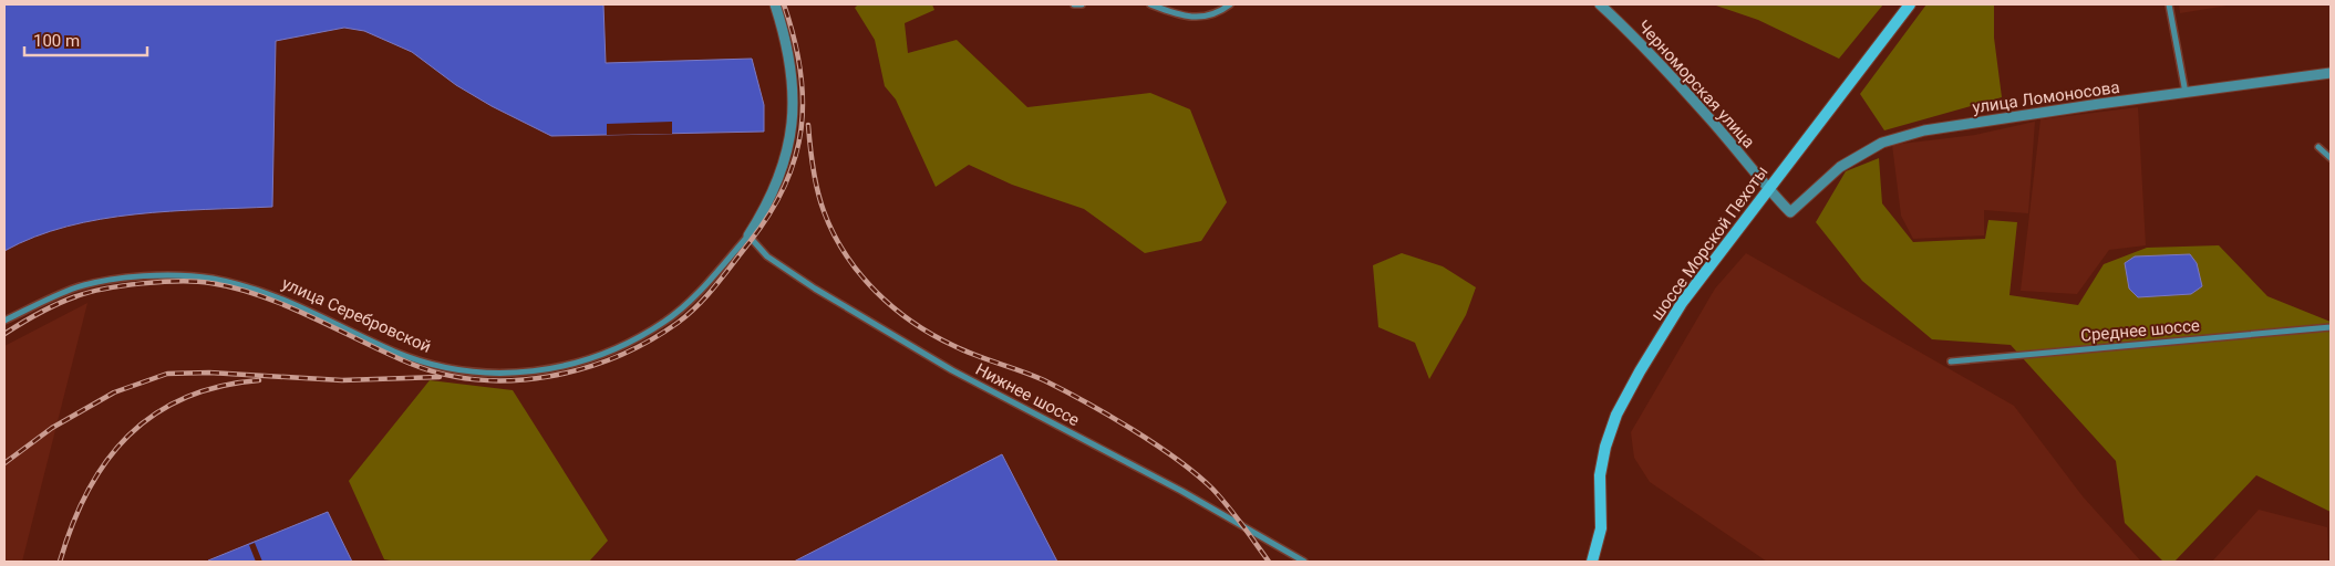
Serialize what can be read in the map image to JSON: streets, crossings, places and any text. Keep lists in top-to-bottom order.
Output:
{
  "streets": {
    "main road": ["шоссе Морской Пехоты"],
    "street": [
      "Черноморская улица",
      "улица Ломоносова",
      "улица Серебровской",
      "Среднее шоссе",
      "Нижнее шоссе"
    ]
  },
  "crossings": [
    ["Черноморская улица", "улица Ломоносова"],
    ["Черноморская улица", "шоссе Морской Пехоты"],
    ["улица Серебровской", "Нижнее шоссе"]
  ],
  "scale_bar": "100 m"
}
